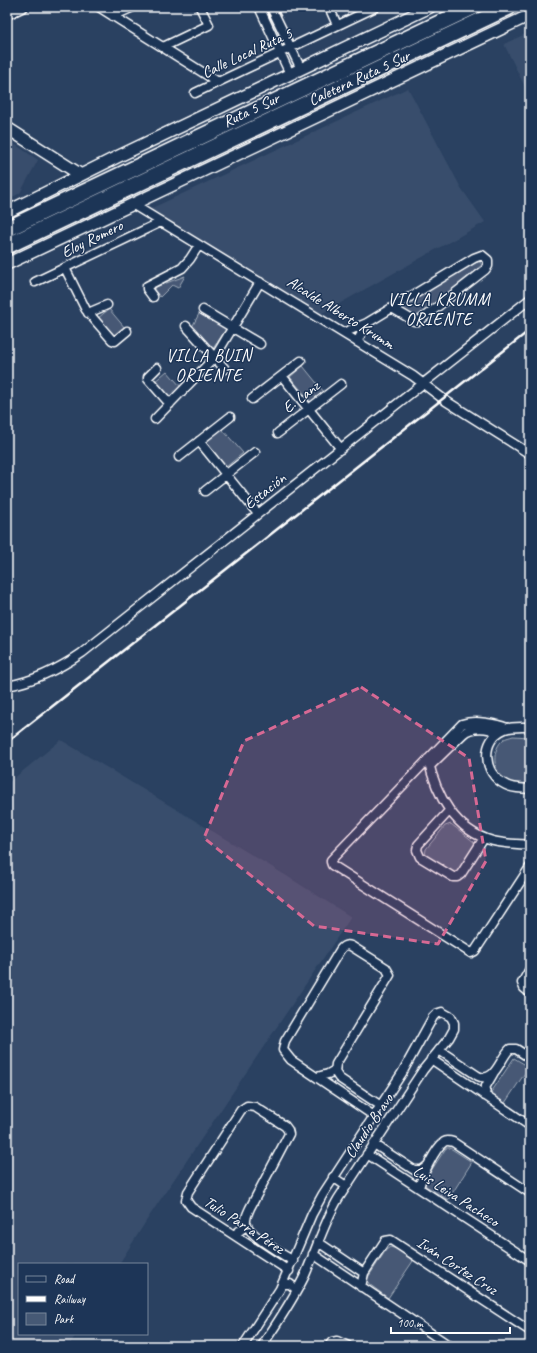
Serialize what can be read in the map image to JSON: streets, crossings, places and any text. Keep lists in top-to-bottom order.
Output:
{
  "streets": {
    "highway": ["Ruta 5 Sur"],
    "main road": ["Caletera Ruta 5 Sur"],
    "street": [
      "Calle Local Ruta 5",
      "Eloy Romero",
      "Alcalde Alberto Krumm",
      "E. Lanz",
      "Estación",
      "Claudio Bravo",
      "Luis Leiva Pacheco",
      "Tulio Parra Pérez",
      "Iván Cortez Cruz"
    ]
  },
  "crossings": [
    ["Caletera Ruta 5 Sur", "Alcalde Alberto Krumm"],
    ["Eloy Romero", "Alcalde Alberto Krumm"],
    ["Alcalde Alberto Krumm", "Estación"],
    ["Claudio Bravo", "Luis Leiva Pacheco"],
    ["Claudio Bravo", "Tulio Parra Pérez"]
  ],
  "districts": ["VILLA KRUMM ORIENTE", "VILLA BUIN ORIENTE"],
  "legend": ["Road", "Railway", "Park"],
  "scale_bar": "100 m"
}
